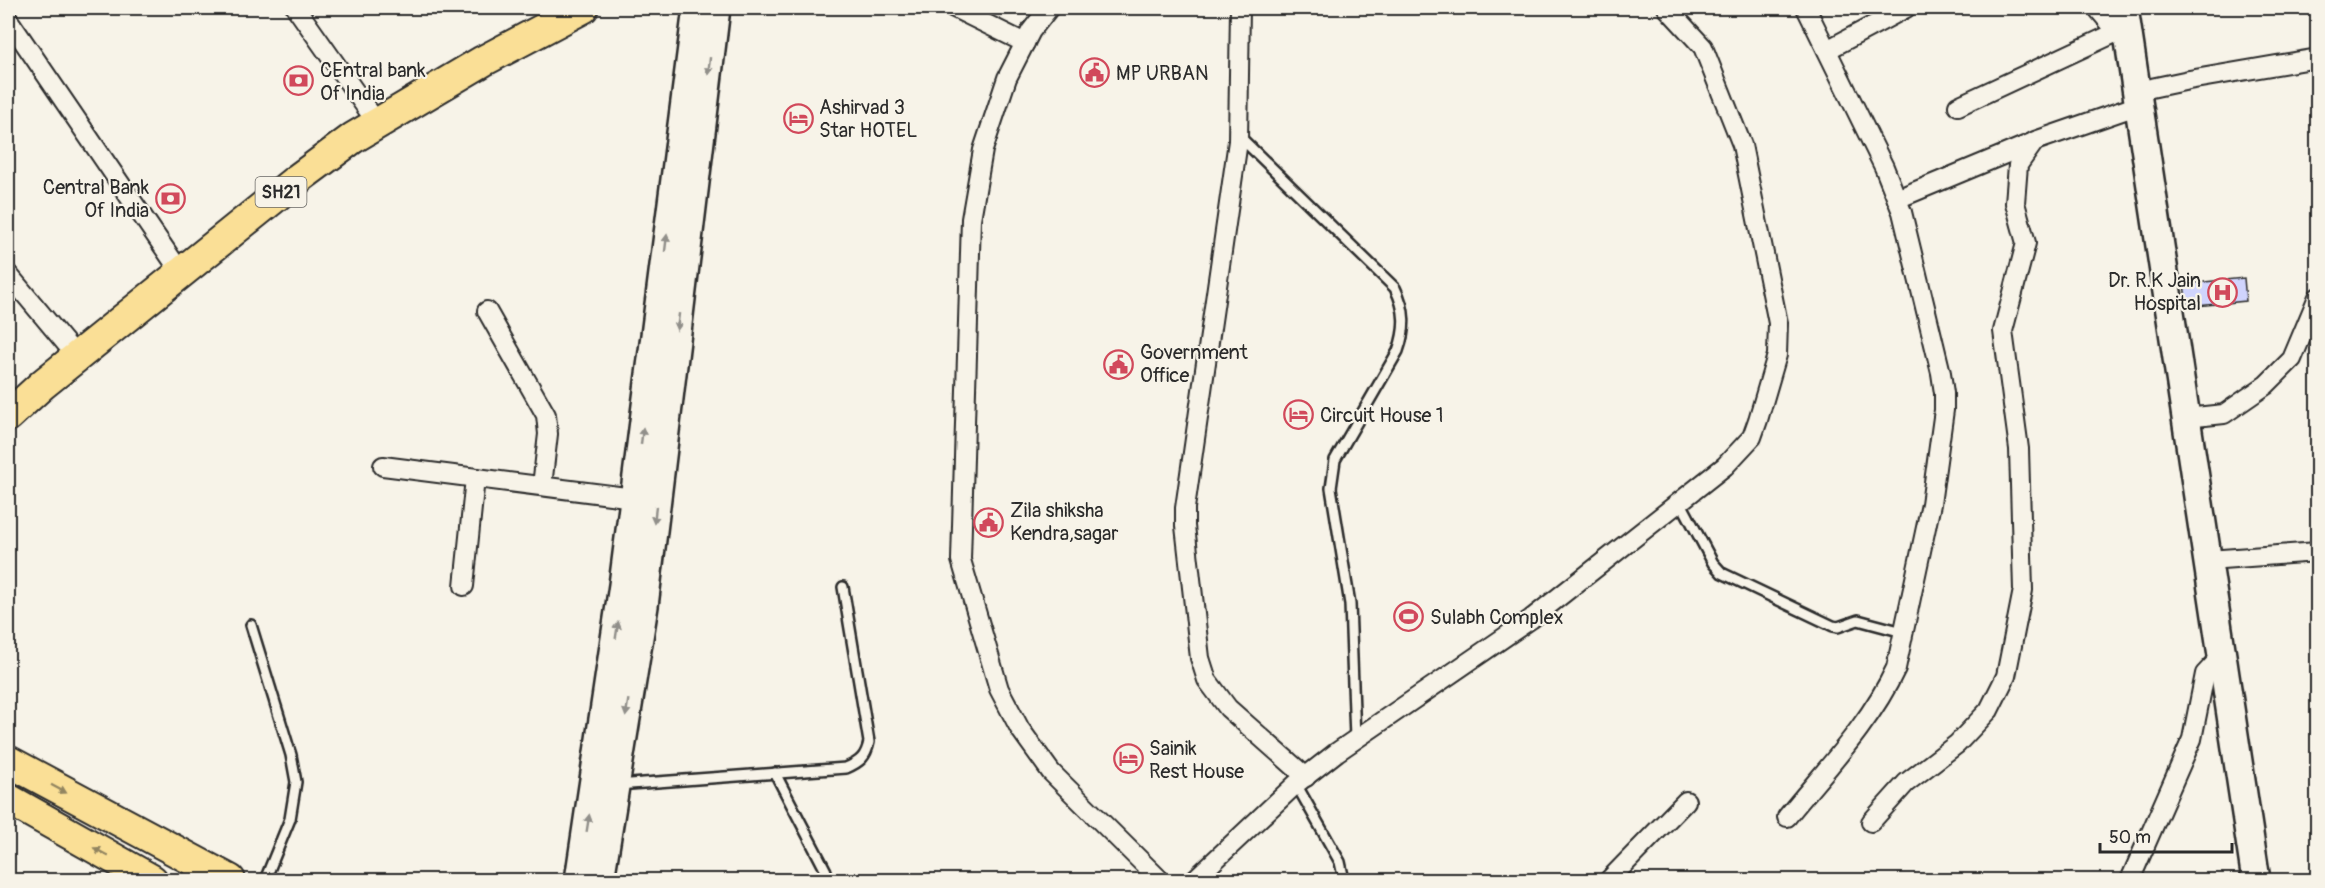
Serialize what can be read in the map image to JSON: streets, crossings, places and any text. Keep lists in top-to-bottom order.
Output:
{
  "streets": {
    "main road": ["SH21"]
  },
  "places": {
    "public building": ["MP URBAN", "Government Office", "Zila shiksha Kendra,sagar"],
    "bank": ["CEntral bank Of India", "Central Bank Of India"],
    "hotel": ["Ashirvad 3 Star HOTEL", "Circuit House 1", "Sainik Rest House"],
    "hospital": ["Dr. R.K Jain Hospital"],
    "sports": ["Sulabh Complex"]
  },
  "scale_bar": "50 m"
}
